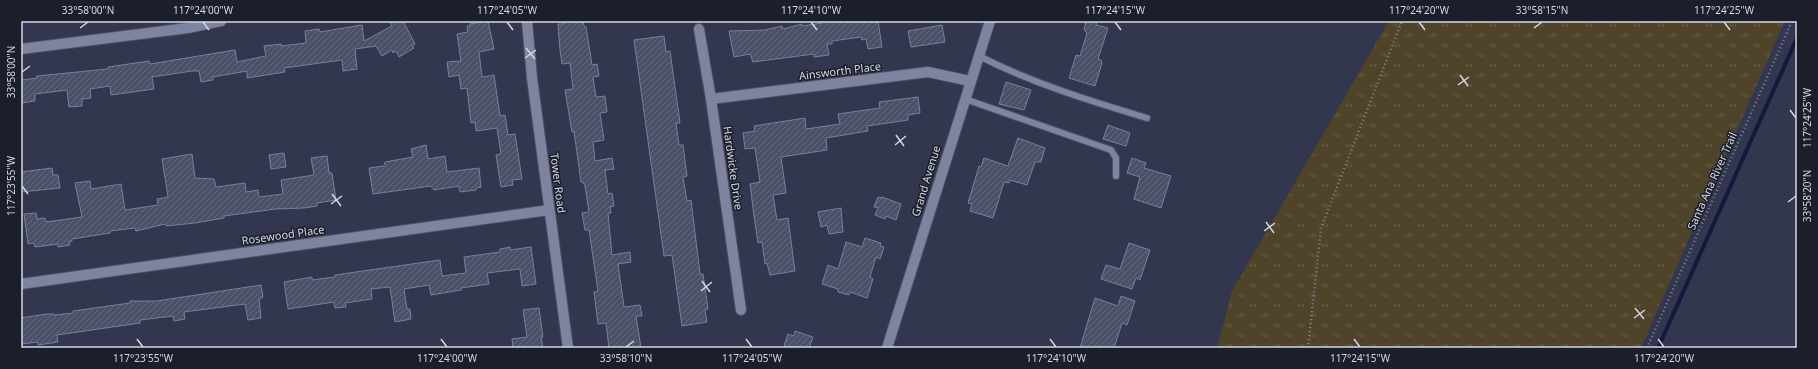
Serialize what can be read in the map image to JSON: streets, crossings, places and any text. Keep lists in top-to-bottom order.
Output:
{
  "streets": {
    "street": [
      "Ainsworth Place",
      "Hardwicke Drive",
      "Grand Avenue",
      "Tower Road",
      "Rosewood Place"
    ],
    "path": ["Santa Ana River Trail"]
  },
  "crossings": [
    ["Ainsworth Place", "Hardwicke Drive"],
    ["Ainsworth Place", "Grand Avenue"],
    ["Tower Road", "Rosewood Place"]
  ],
  "coordinates": [
    "33°58'00\"N",
    "117°24'00\"W",
    "117°24'05\"W",
    "117°24'10\"W",
    "117°24'15\"W",
    "117°24'20\"W",
    "33°58'15\"N",
    "117°24'25\"W",
    "117°23'55\"W",
    "33°58'20\"N",
    "33°58'10\"N"
  ]
}
